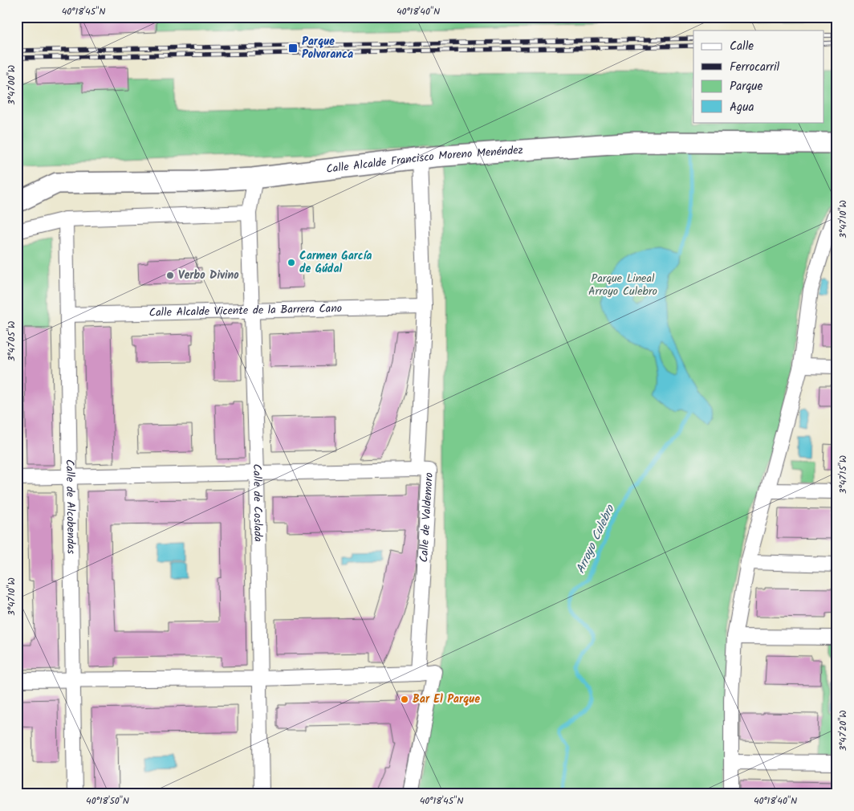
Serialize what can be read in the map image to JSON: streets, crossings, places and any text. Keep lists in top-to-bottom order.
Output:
{
  "streets": {
    "street": [
      "Calle Alcalde Francisco Moreno Menéndez",
      "Calle Alcalde Vicente de la Barrera Cano",
      "Calle de Coslada",
      "Calle de Alcobendas",
      "Calle de Valdemoro"
    ]
  },
  "crossings": [
    ["Calle Alcalde Francisco Moreno Menéndez", "Calle de Coslada"],
    ["Calle Alcalde Francisco Moreno Menéndez", "Calle de Valdemoro"],
    ["Calle Alcalde Vicente de la Barrera Cano", "Calle de Coslada"],
    ["Calle Alcalde Vicente de la Barrera Cano", "Calle de Alcobendas"],
    ["Calle Alcalde Vicente de la Barrera Cano", "Calle de Valdemoro"]
  ],
  "water": ["Arroyo Culebro"],
  "parks": ["Parque Lineal Arroyo Culebro"],
  "places": {
    "transit": ["Parque Polvoranca"],
    "other": ["Carmen García de Gúdal", "Verbo Divino", "Bar El Parque"]
  },
  "legend": [
    "Calle",
    "Ferrocarril",
    "Parque",
    "Agua"
  ],
  "coordinates": [
    "40°18'45\"N",
    "40°18'40\"N",
    "3°47'00\"W",
    "3°47'10\"W",
    "3°47'05\"W",
    "3°47'15\"W",
    "3°47'20\"W",
    "40°18'50\"N"
  ]
}
